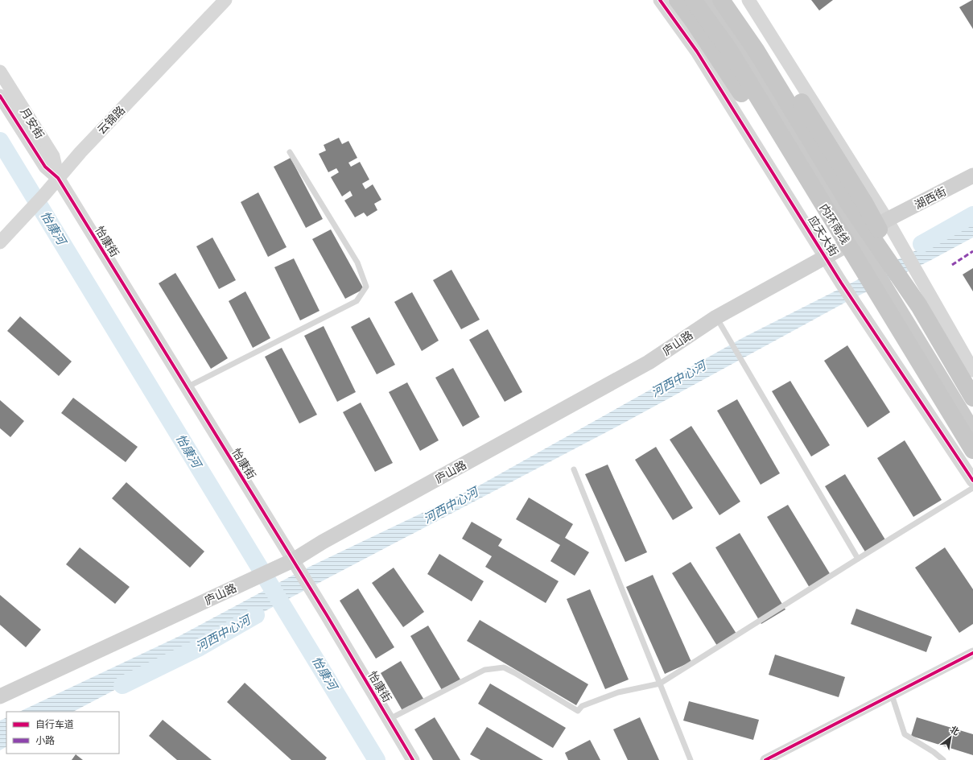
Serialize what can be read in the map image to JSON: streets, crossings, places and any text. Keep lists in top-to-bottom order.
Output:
{
  "streets": {
    "highway": ["内环南线"],
    "main road": ["湖西街", "庐山路"],
    "street": [
      "云锦路",
      "月安街",
      "应天大街",
      "怡康街"
    ]
  },
  "crossings": [
    ["云锦路", "月安街"],
    ["云锦路", "怡康街"],
    ["月安街", "怡康街"],
    ["湖西街", "庐山路"],
    ["应天大街", "庐山路"],
    ["怡康街", "庐山路"]
  ],
  "water": ["怡康河", "河西中心河"],
  "legend": ["自行车道", "小路"],
  "north": "top right"
}
